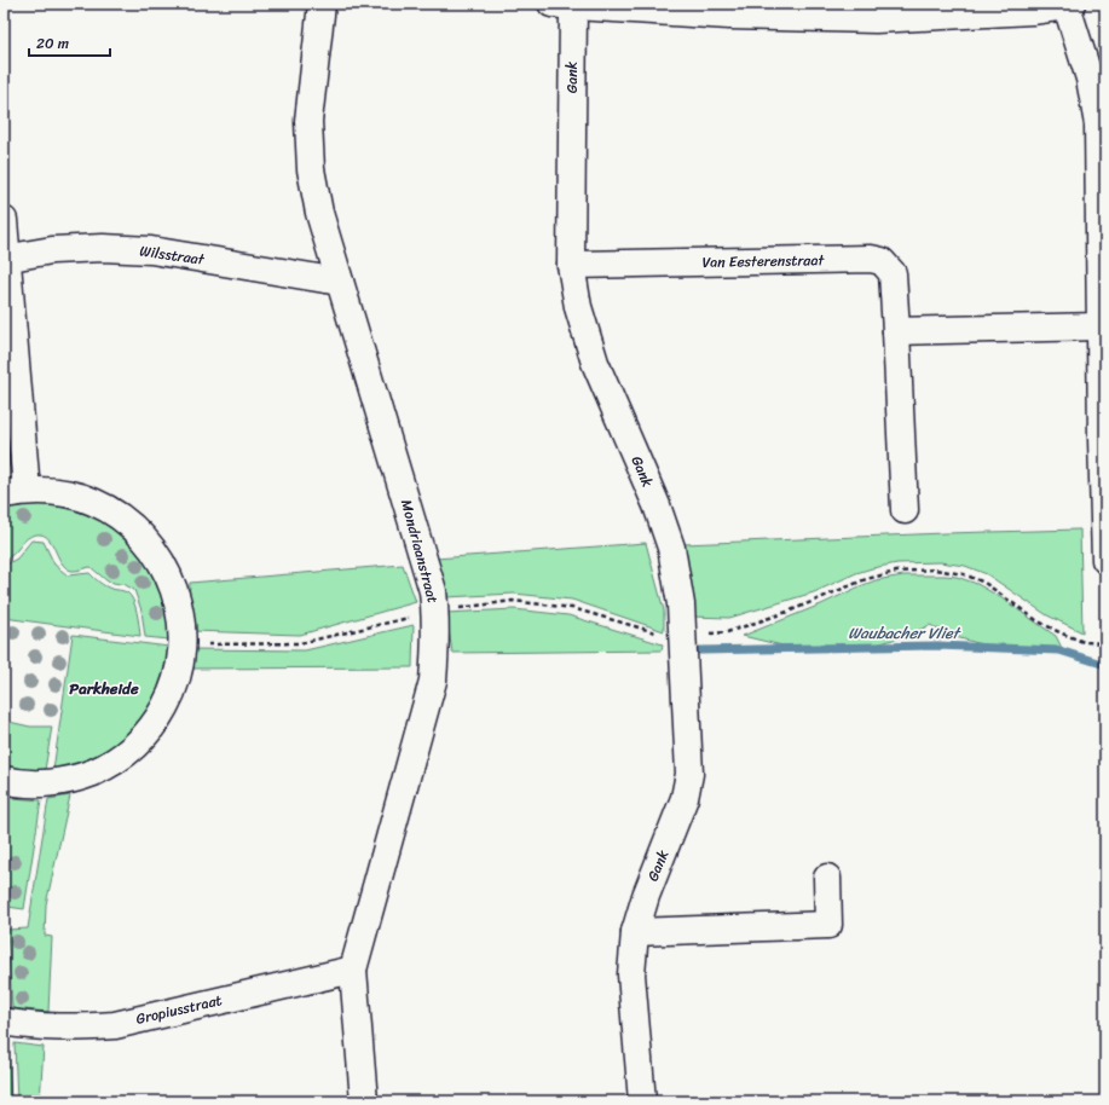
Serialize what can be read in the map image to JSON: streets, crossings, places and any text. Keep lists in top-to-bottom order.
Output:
{
  "streets": {
    "street": [
      "Gank",
      "Wilsstraat",
      "Van Eesterenstraat",
      "Mondriaanstraat",
      "Gropiusstraat"
    ]
  },
  "crossings": [
    ["Gank", "Van Eesterenstraat"],
    ["Wilsstraat", "Mondriaanstraat"],
    ["Mondriaanstraat", "Gropiusstraat"]
  ],
  "districts": ["Parkheide"],
  "water": ["Waubacher Vliet"],
  "scale_bar": "20 m"
}
